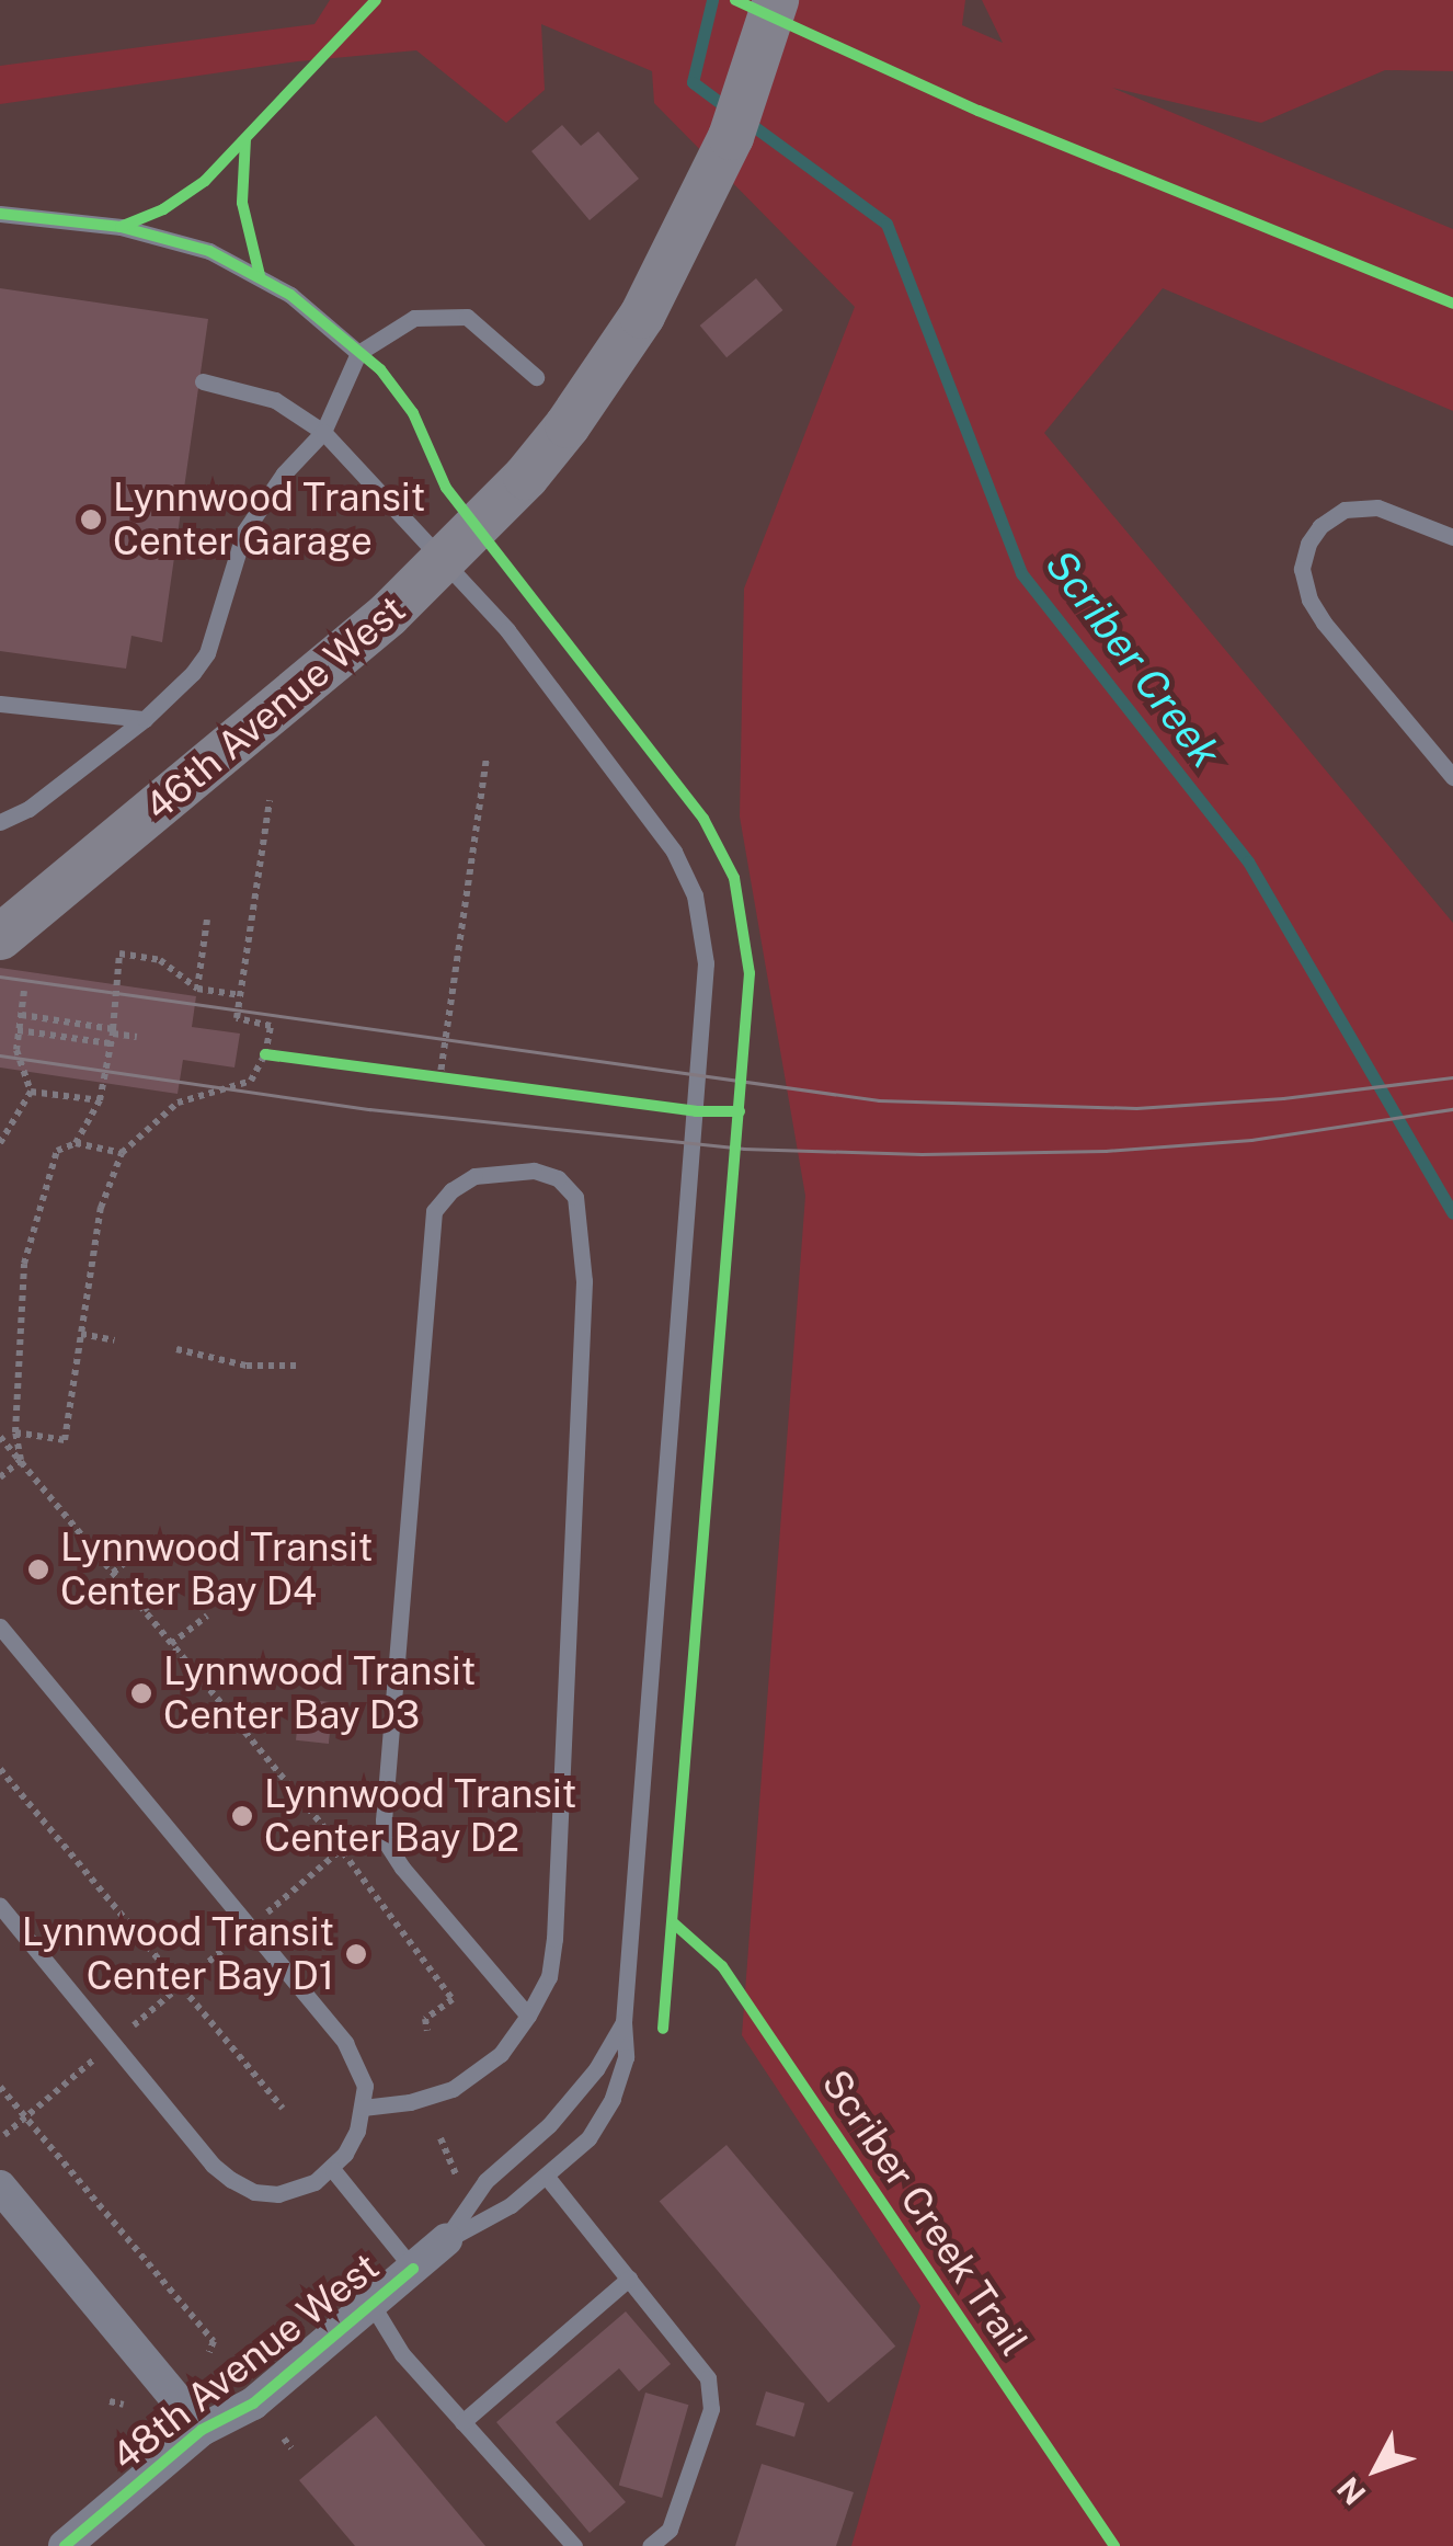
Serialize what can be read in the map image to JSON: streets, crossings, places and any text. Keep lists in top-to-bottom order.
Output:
{
  "streets": {
    "street": ["46th Avenue West", "48th Avenue West"],
    "cycle path": ["Scriber Creek Trail"]
  },
  "water": ["Scriber Creek"],
  "places": [
    "Lynnwood Transit Center Garage",
    "Lynnwood Transit Center Bay D4",
    "Lynnwood Transit Center Bay D3",
    "Lynnwood Transit Center Bay D2",
    "Lynnwood Transit Center Bay D1"
  ],
  "north": "bottom left"
}
